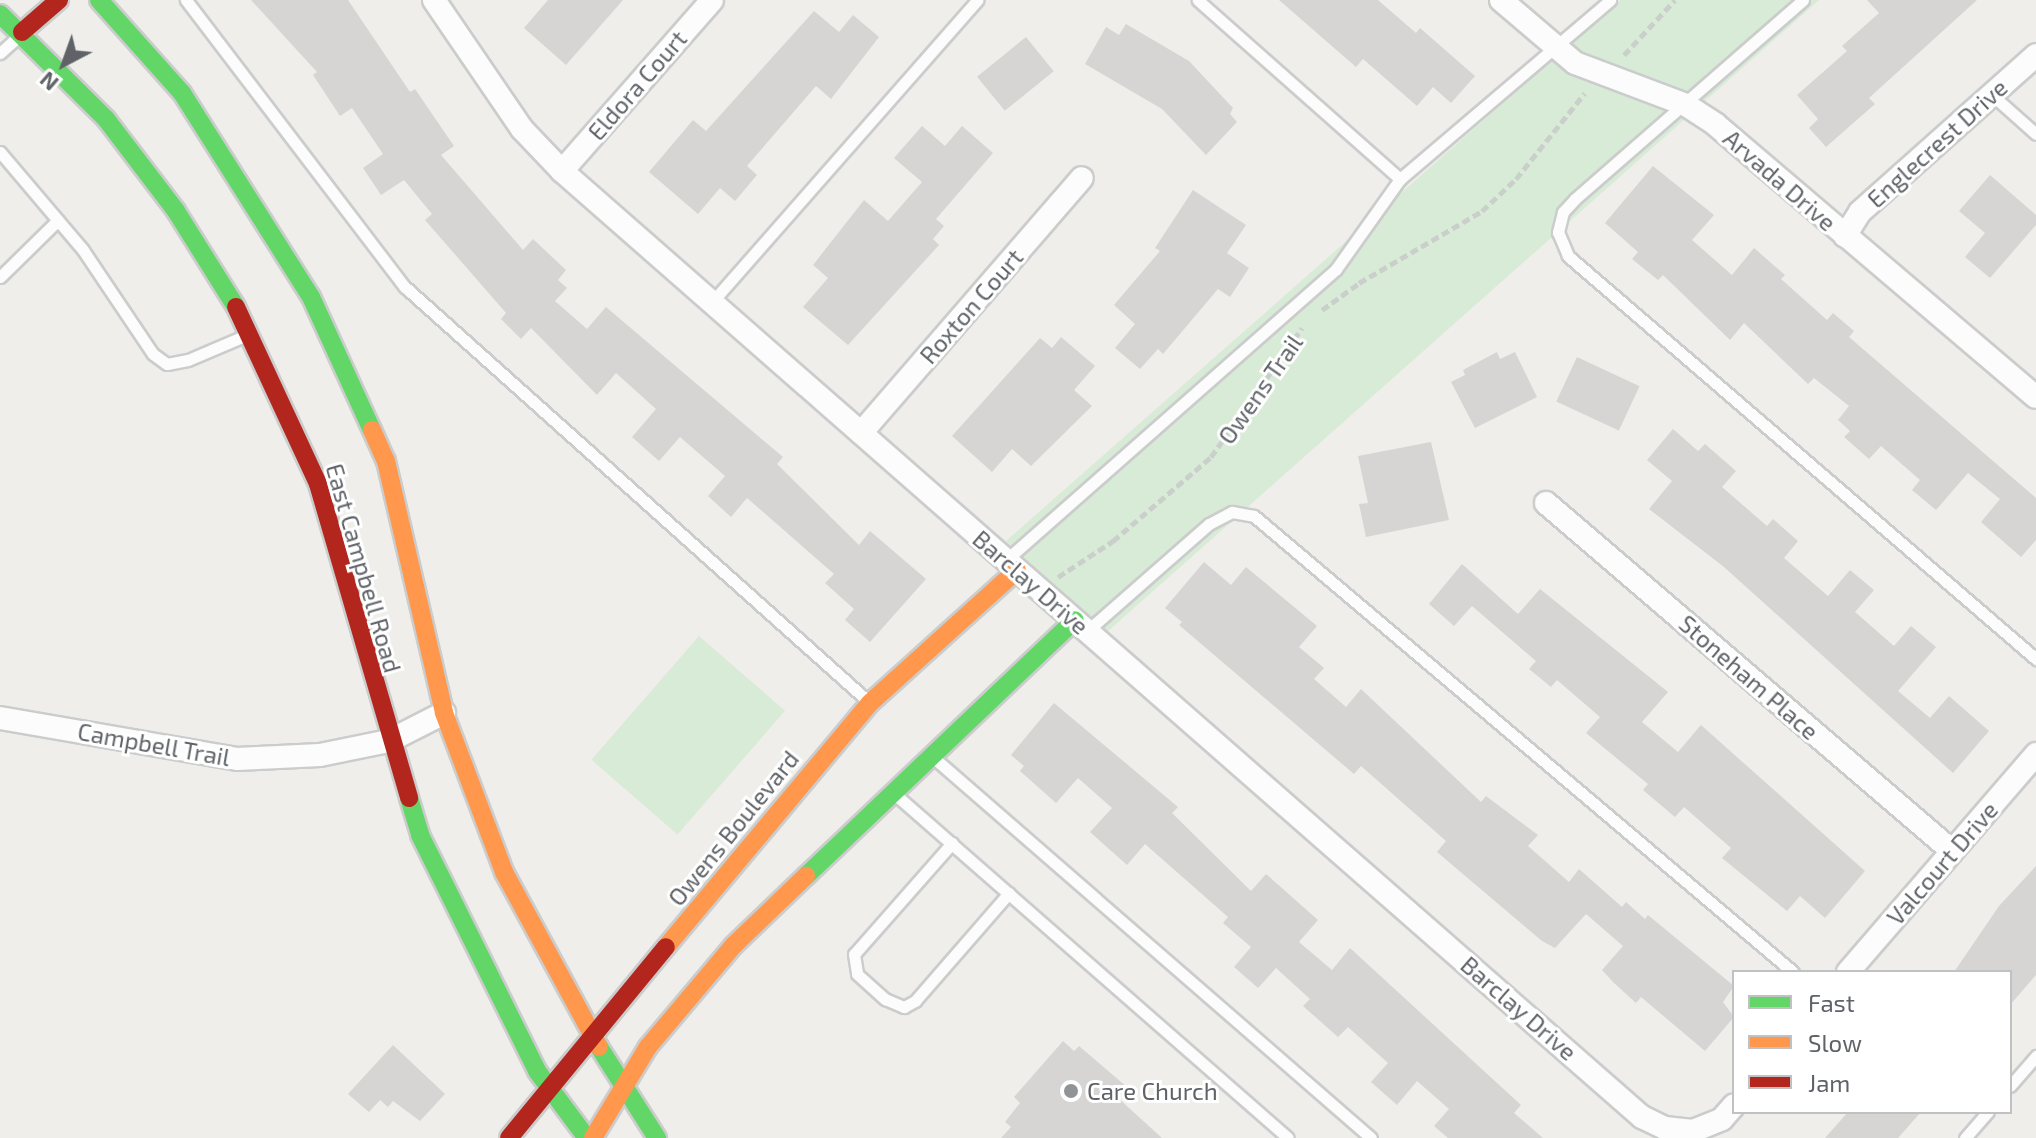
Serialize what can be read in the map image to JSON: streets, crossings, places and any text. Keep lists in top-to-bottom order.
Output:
{
  "streets": {
    "main road": ["East Campbell Road", "Owens Boulevard"],
    "street": [
      "Eldora Court",
      "Englecrest Drive",
      "Arvada Drive",
      "Roxton Court",
      "Barclay Drive",
      "Stoneham Place",
      "Campbell Trail",
      "Valcourt Drive"
    ],
    "path": ["Owens Trail"]
  },
  "crossings": [
    ["Eldora Court", "Barclay Drive"],
    ["Englecrest Drive", "Arvada Drive"],
    ["Roxton Court", "Barclay Drive"],
    ["Owens Trail", "Barclay Drive"],
    ["East Campbell Road", "Campbell Trail"],
    ["East Campbell Road", "Owens Boulevard"],
    ["Barclay Drive", "Owens Boulevard"],
    ["Stoneham Place", "Valcourt Drive"]
  ],
  "places": ["Care Church"],
  "legend": ["Fast", "Slow", "Jam"],
  "north": "bottom left"
}
